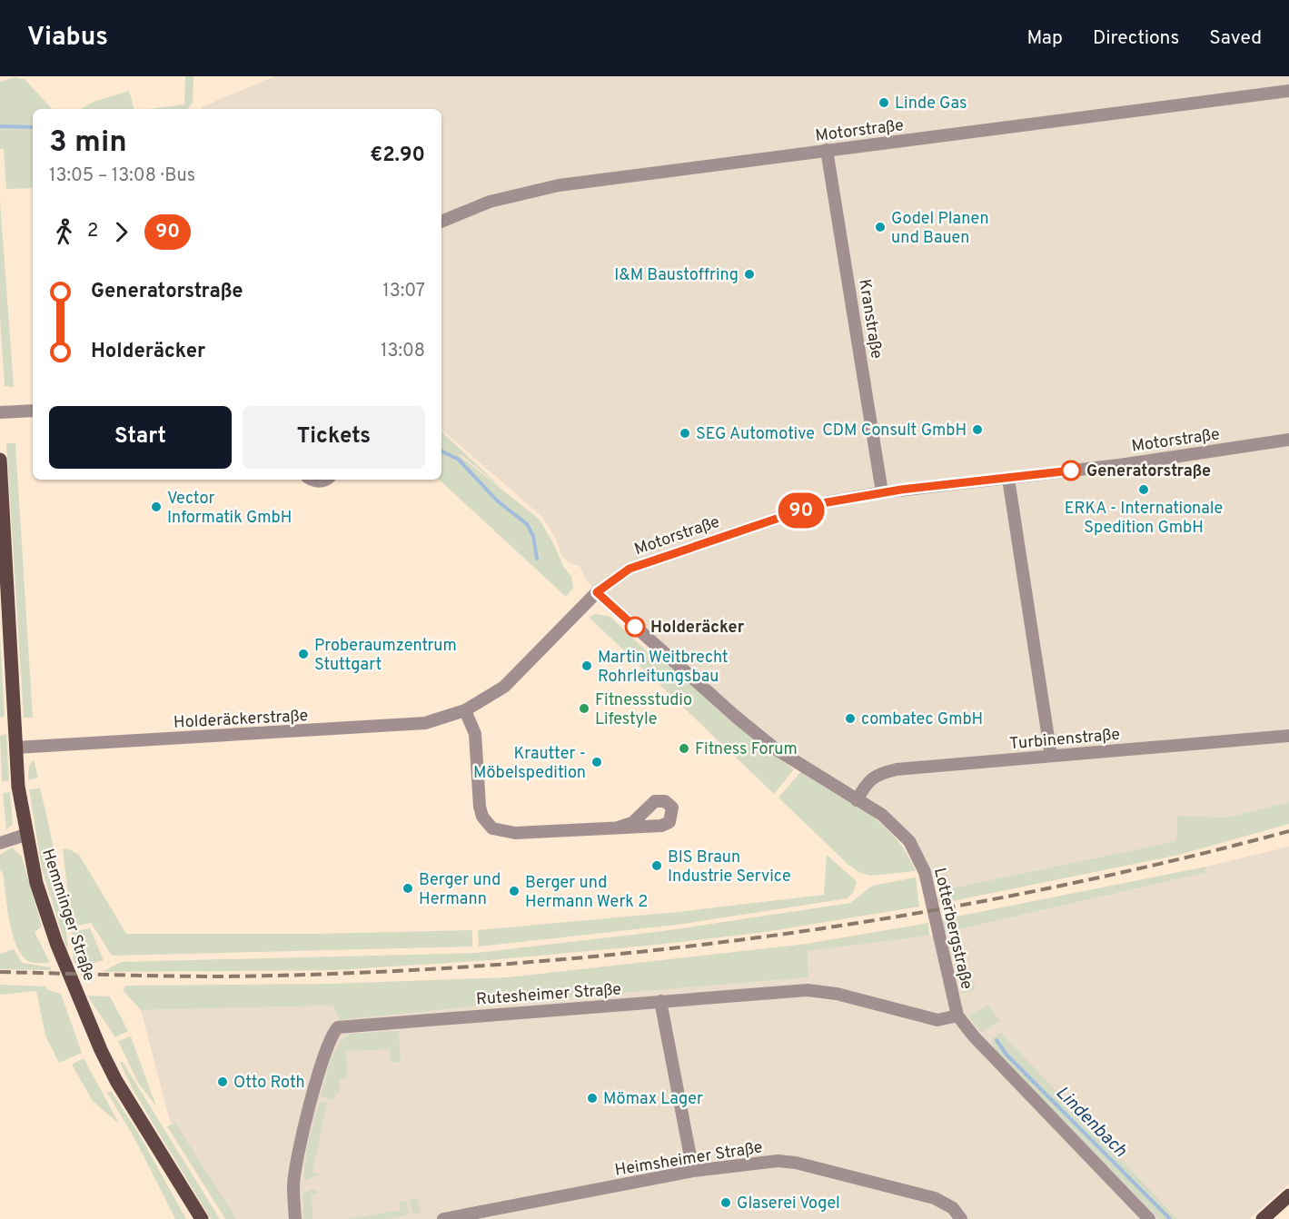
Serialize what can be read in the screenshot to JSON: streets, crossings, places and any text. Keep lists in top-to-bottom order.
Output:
{
  "streets": {
    "main road": ["Hemminger Straße"],
    "street": [
      "Motorstraße",
      "Kranstraße",
      "Holderäckerstraße",
      "Turbinenstraße",
      "Lotterbergstraße",
      "Rutesheimer Straße",
      "Heimsheimer Straße"
    ]
  },
  "crossings": [
    ["Motorstraße", "Kranstraße"],
    ["Motorstraße", "Holderäckerstraße"],
    ["Motorstraße", "Lotterbergstraße"],
    ["Holderäckerstraße", "Hemminger Straße"],
    ["Holderäckerstraße", "Lotterbergstraße"],
    ["Turbinenstraße", "Lotterbergstraße"],
    ["Lotterbergstraße", "Rutesheimer Straße"]
  ],
  "water": ["Lindenbach"],
  "places": [
    "Linde Gas",
    "Godel Planen und Bauen",
    "I&M Baustoffring",
    "CDM Consult GmbH",
    "SEG Automotive",
    "Generatorstraße",
    "ERKA - Internationale Spedition GmbH",
    "Vector Informatik GmbH",
    "Holderäcker",
    "Proberaumzentrum Stuttgart",
    "Martin Weitbrecht Rohrleitungsbau",
    "Fitnessstudio Lifestyle",
    "combatec GmbH",
    "Fitness Forum",
    "Krautter - Möbelspedition",
    "BIS Braun Industrie Service",
    "Berger und Hermann",
    "Berger und Hermann Werk 2",
    "Otto Roth",
    "Mömax Lager",
    "Glaserei Vogel"
  ],
  "lines": ["bus line 90"],
  "page": {
    "header": "Viabus",
    "nav": ["Map", "Directions", "Saved"],
    "on_map": "90",
    "heading": ["3 min", "13:05 – 13:08 · Bus", "€2.90"],
    "legs": ["2", "90"],
    "list": [
      {
        "name": "Generatorstraße",
        "value": "13:07"
      },
      {
        "name": "Holderäcker",
        "value": "13:08"
      }
    ],
    "buttons": ["Start", "Tickets"]
  }
}
